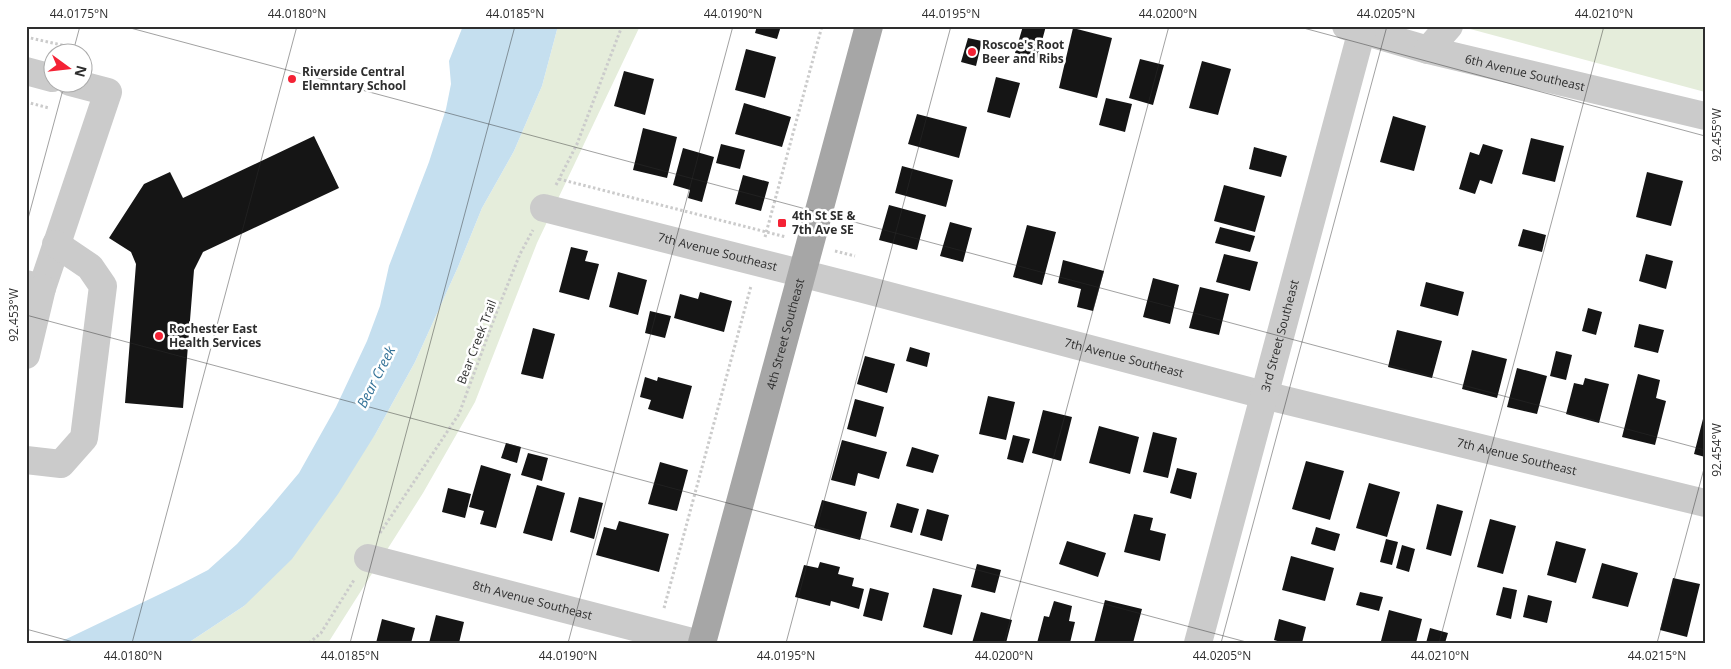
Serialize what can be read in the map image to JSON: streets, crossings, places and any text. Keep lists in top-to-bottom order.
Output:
{
  "streets": {
    "main road": ["4th Street Southeast"],
    "street": [
      "6th Avenue Southeast",
      "7th Avenue Southeast",
      "3rd Street Southeast",
      "8th Avenue Southeast"
    ],
    "path": ["Bear Creek Trail"]
  },
  "crossings": [
    ["6th Avenue Southeast", "3rd Street Southeast"],
    ["7th Avenue Southeast", "4th Street Southeast"],
    ["7th Avenue Southeast", "3rd Street Southeast"],
    ["7th Avenue Southeast", "Bear Creek Trail"],
    ["Bear Creek Trail", "8th Avenue Southeast"]
  ],
  "water": ["Bear Creek"],
  "places": {
    "other": ["Roscoe's Root Beer and Ribs", "Riverside Central Elemntary School", "Rochester East Health Services"],
    "transit": ["4th St SE & 7th Ave SE"]
  },
  "north": "right",
  "coordinates": [
    "44.0175°N",
    "44.0180°N",
    "44.0185°N",
    "44.0190°N",
    "44.0195°N",
    "44.0200°N",
    "44.0205°N",
    "44.0210°N",
    "92.455°W",
    "92.453°W",
    "92.454°W",
    "44.0215°N"
  ]
}
